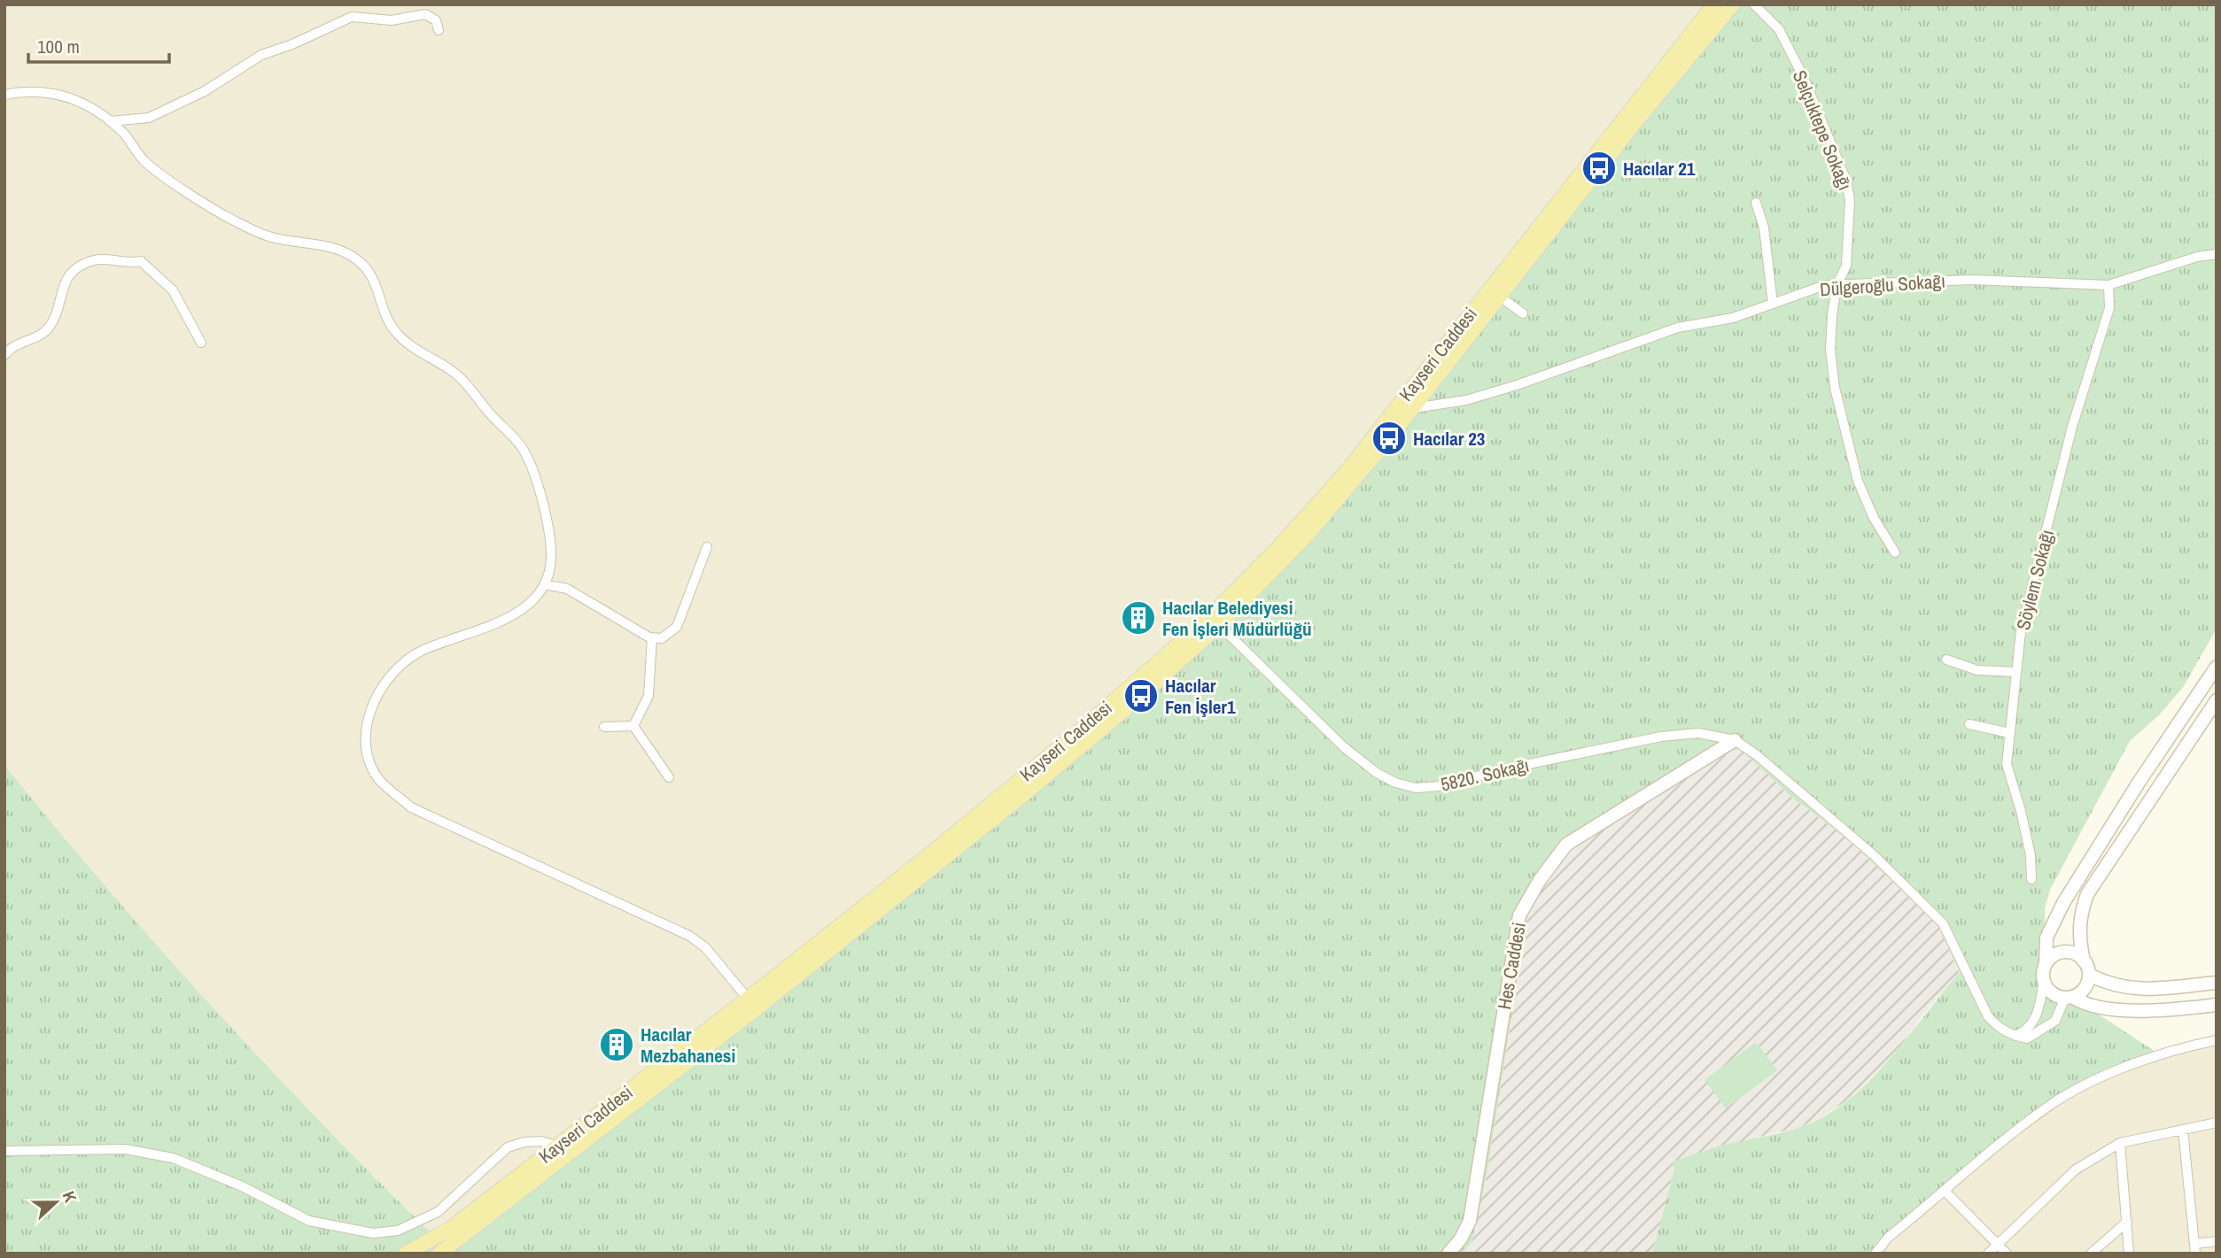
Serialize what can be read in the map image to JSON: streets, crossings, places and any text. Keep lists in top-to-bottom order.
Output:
{
  "streets": {
    "main road": ["Kayseri Caddesi"],
    "street": [
      "Selçuktepe Sokağı",
      "Dülgeroğlu Sokağı",
      "Söylem Sokağı",
      "5820. Sokağı",
      "Hes Caddesi"
    ]
  },
  "crossings": [
    ["Selçuktepe Sokağı", "Dülgeroğlu Sokağı"],
    ["Dülgeroğlu Sokağı", "Kayseri Caddesi"],
    ["Dülgeroğlu Sokağı", "Söylem Sokağı"],
    ["Kayseri Caddesi", "5820. Sokağı"],
    ["5820. Sokağı", "Hes Caddesi"]
  ],
  "places": {
    "bus stop": ["Hacılar 21", "Hacılar 23", "Hacılar Fen İşler1"],
    "building": ["Hacılar Belediyesi Fen İşleri Müdürlüğü", "Hacılar Mezbahanesi"]
  },
  "scale_bar": "100 m",
  "north": "right"
}
